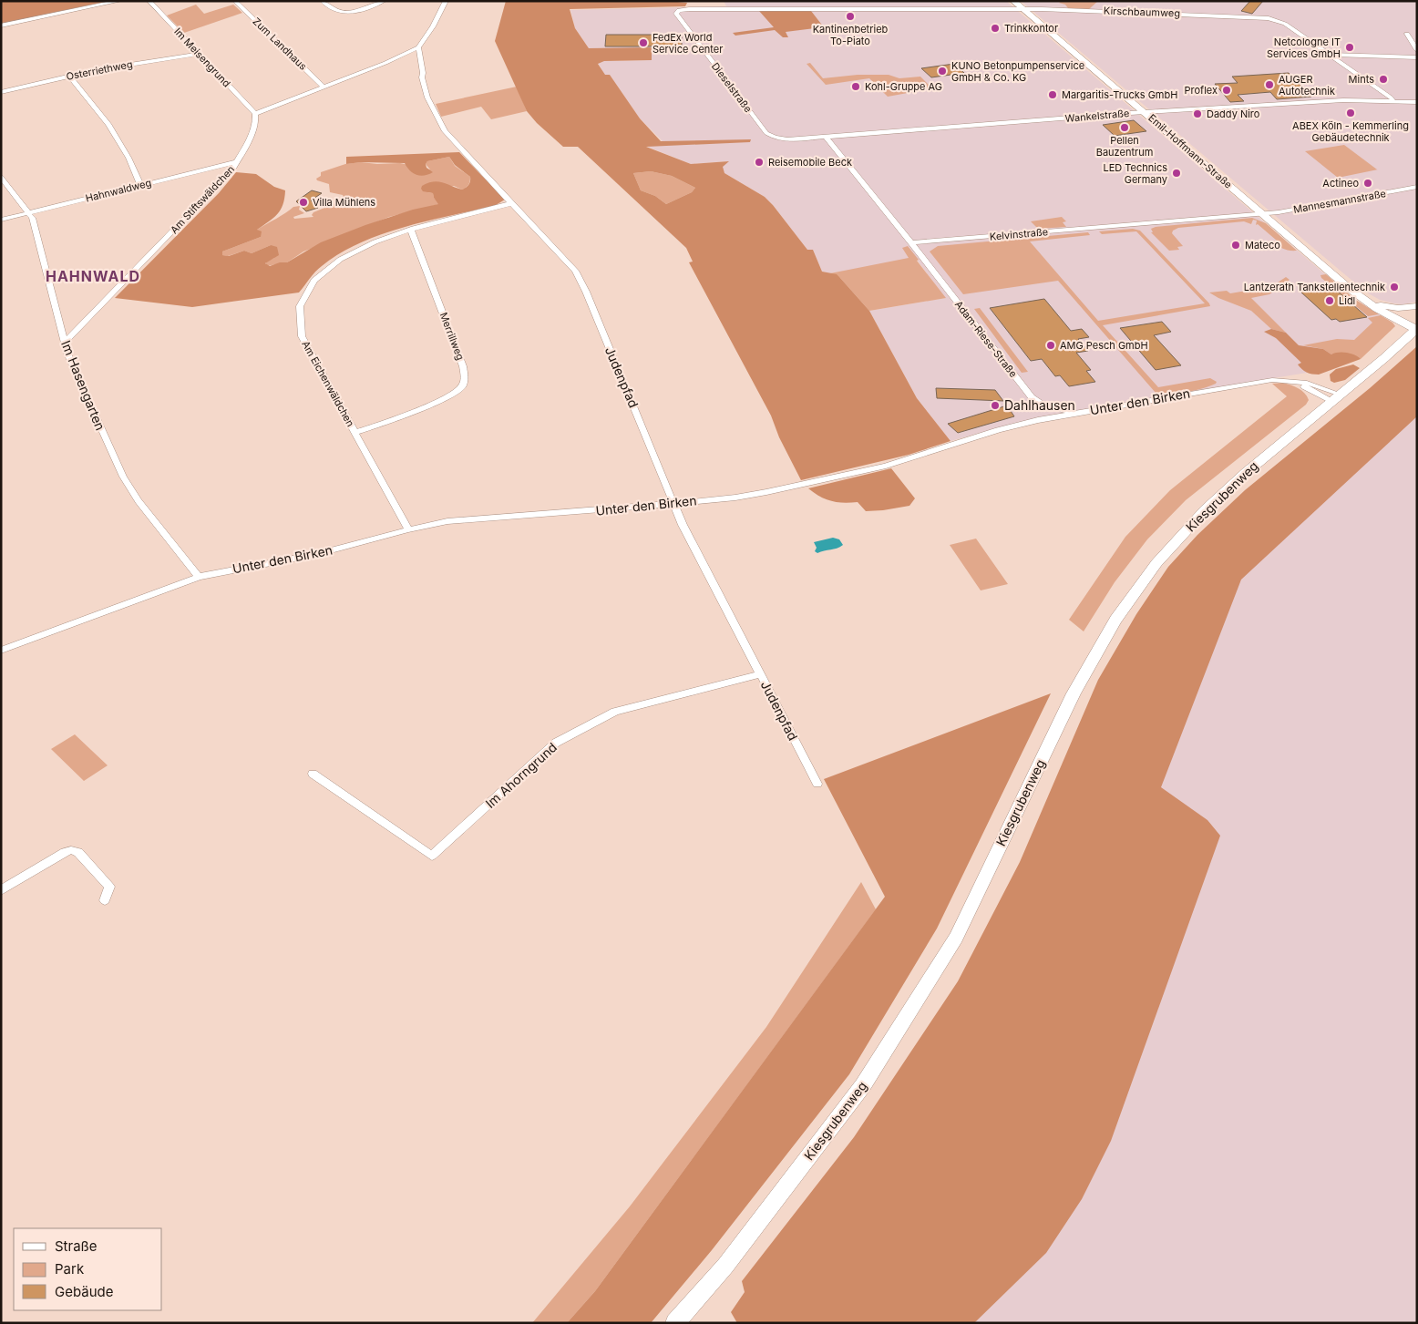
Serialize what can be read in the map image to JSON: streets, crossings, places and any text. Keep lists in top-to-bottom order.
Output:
{
  "streets": {
    "main road": ["Emil-Hoffmann-Straße", "Kiesgrubenweg"],
    "street": [
      "Kirschbaumweg",
      "Zum Landhaus",
      "Im Meisengrund",
      "Osterriethweg",
      "Dieselstraße",
      "Wankelstraße",
      "Hahnwaldweg",
      "Am Stiftswäldchen",
      "Mannesmannstraße",
      "Kelvinstraße",
      "Merrillweg",
      "Adam-Riese-Straße",
      "Judenpfad",
      "Am Eichenwäldchen",
      "Im Hasengarten",
      "Unter den Birken",
      "Im Ahorngrund"
    ]
  },
  "crossings": [
    ["Kirschbaumweg", "Dieselstraße"],
    ["Kirschbaumweg", "Emil-Hoffmann-Straße"],
    ["Im Meisengrund", "Osterriethweg"],
    ["Im Meisengrund", "Am Stiftswäldchen"],
    ["Dieselstraße", "Wankelstraße"],
    ["Wankelstraße", "Emil-Hoffmann-Straße"],
    ["Emil-Hoffmann-Straße", "Mannesmannstraße"],
    ["Emil-Hoffmann-Straße", "Kelvinstraße"],
    ["Emil-Hoffmann-Straße", "Kiesgrubenweg"],
    ["Hahnwaldweg", "Am Stiftswäldchen"],
    ["Hahnwaldweg", "Im Hasengarten"],
    ["Am Stiftswäldchen", "Im Hasengarten"],
    ["Mannesmannstraße", "Kelvinstraße"],
    ["Kelvinstraße", "Adam-Riese-Straße"],
    ["Merrillweg", "Am Eichenwäldchen"],
    ["Adam-Riese-Straße", "Unter den Birken"],
    ["Judenpfad", "Am Eichenwäldchen"],
    ["Judenpfad", "Unter den Birken"],
    ["Judenpfad", "Im Ahorngrund"],
    ["Am Eichenwäldchen", "Unter den Birken"],
    ["Im Hasengarten", "Unter den Birken"],
    ["Unter den Birken", "Kiesgrubenweg"]
  ],
  "districts": ["HAHNWALD"],
  "places": [
    "Kantinenbetrieb To-Piato",
    "Trinkkontor",
    "FedEx World Service Center",
    "Netcologne IT Services GmbH",
    "KUNO Betonpumpenservice GmbH & Co. KG",
    "Mints",
    "AUGER Autotechnik",
    "Kohl-Gruppe AG",
    "Proflex",
    "Margaritis-Trucks GmbH",
    "ABEX Köln - Kemmerling Gebäudetechnik",
    "Daddy Niro",
    "Pellen Bauzentrum",
    "Reisemobile Beck",
    "LED Technics Germany",
    "Actineo",
    "Villa Mühlens",
    "Mateco",
    "Lantzerath Tankstellentechnik",
    "Lidl",
    "AMG Pesch GmbH",
    "Dahlhausen"
  ],
  "legend": ["Straße", "Park", "Gebäude"]
}
